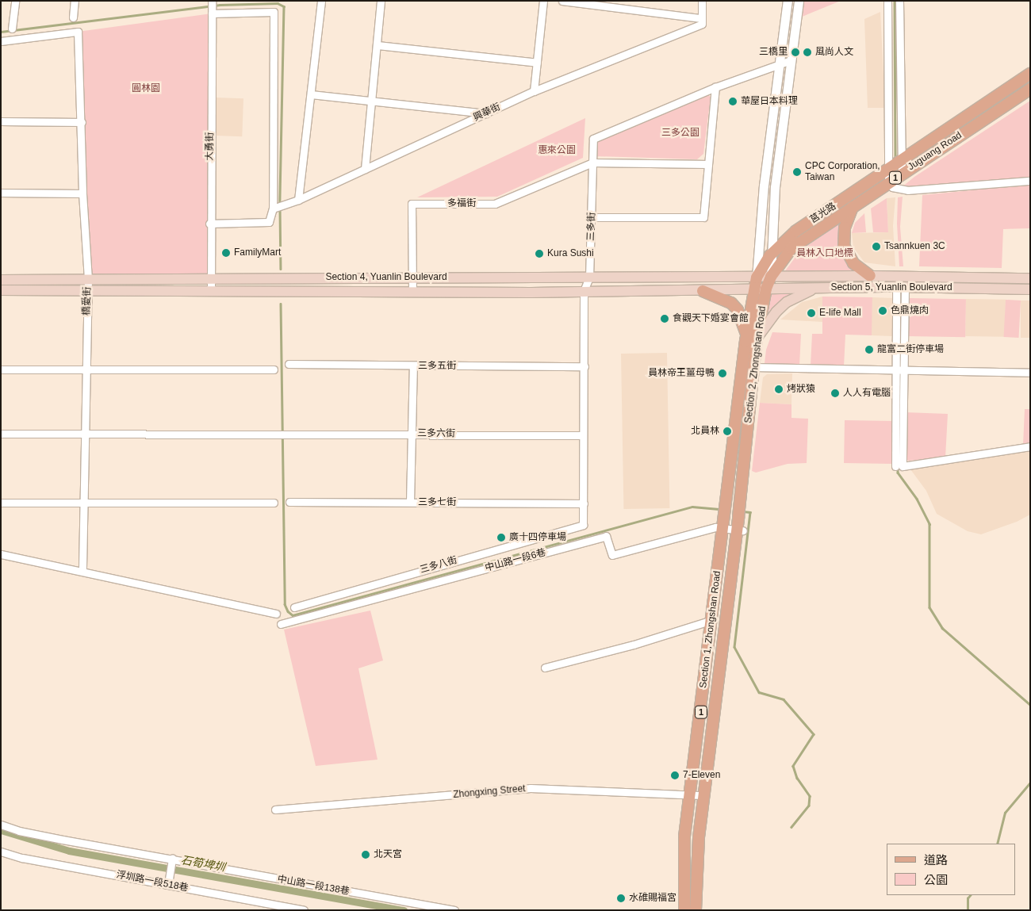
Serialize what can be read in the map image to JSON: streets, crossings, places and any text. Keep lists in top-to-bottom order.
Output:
{
  "streets": {
    "main road": [
      "Juguang Road",
      "1",
      "莒光路",
      "Section 4, Yuanlin Boulevard",
      "Section 5, Yuanlin Boulevard",
      "Section 2, Zhongshan Road",
      "Section 1, Zhongshan Road"
    ],
    "street": [
      "興華街",
      "大勇街",
      "多福街",
      "三多街",
      "橋愛街",
      "三多五街",
      "三多六街",
      "三多七街",
      "中山路一段6巷",
      "三多八街",
      "Zhongxing Street",
      "浮圳路一段518巷",
      "中山路一段138巷"
    ]
  },
  "crossings": [
    ["大勇街", "Section 4, Yuanlin Boulevard"],
    ["Juguang Road", "莒光路"],
    ["Juguang Road", "Section 4, Yuanlin Boulevard"],
    ["Juguang Road", "Section 5, Yuanlin Boulevard"],
    ["Juguang Road", "Section 2, Zhongshan Road"],
    ["多福街", "三多街"],
    ["多福街", "Section 4, Yuanlin Boulevard"],
    ["莒光路", "Section 4, Yuanlin Boulevard"],
    ["莒光路", "Section 2, Zhongshan Road"],
    ["三多街", "Section 4, Yuanlin Boulevard"],
    ["三多街", "Section 2, Zhongshan Road"],
    ["三多街", "三多五街"],
    ["三多街", "三多六街"],
    ["三多街", "三多七街"],
    ["三多街", "三多八街"],
    ["Section 4, Yuanlin Boulevard", "Section 5, Yuanlin Boulevard"],
    ["Section 4, Yuanlin Boulevard", "橋愛街"],
    ["Section 4, Yuanlin Boulevard", "Section 2, Zhongshan Road"],
    ["Section 5, Yuanlin Boulevard", "Section 2, Zhongshan Road"],
    ["橋愛街", "三多六街"],
    ["Section 2, Zhongshan Road", "Section 1, Zhongshan Road"],
    ["中山路一段6巷", "Section 1, Zhongshan Road"],
    ["Section 1, Zhongshan Road", "Zhongxing Street"]
  ],
  "water": ["石筍埤圳"],
  "parks": [
    "圓林園",
    "三多公園",
    "惠來公園",
    "員林入口地標"
  ],
  "places": [
    "三橋里",
    "風尚人文",
    "華屋日本料理",
    "CPC Corporation, Taiwan",
    "Tsannkuen 3C",
    "FamilyMart",
    "Kura Sushi",
    "色鼎燒肉",
    "E-life Mall",
    "食觀天下婚宴會館",
    "龍富二街停車場",
    "員林帝王薑母鴨",
    "烤狀猿",
    "人人有電腦",
    "北員林",
    "廣十四停車場",
    "7-Eleven",
    "北天宮",
    "水碓賜福宮"
  ],
  "legend": ["道路", "公園"]
}
